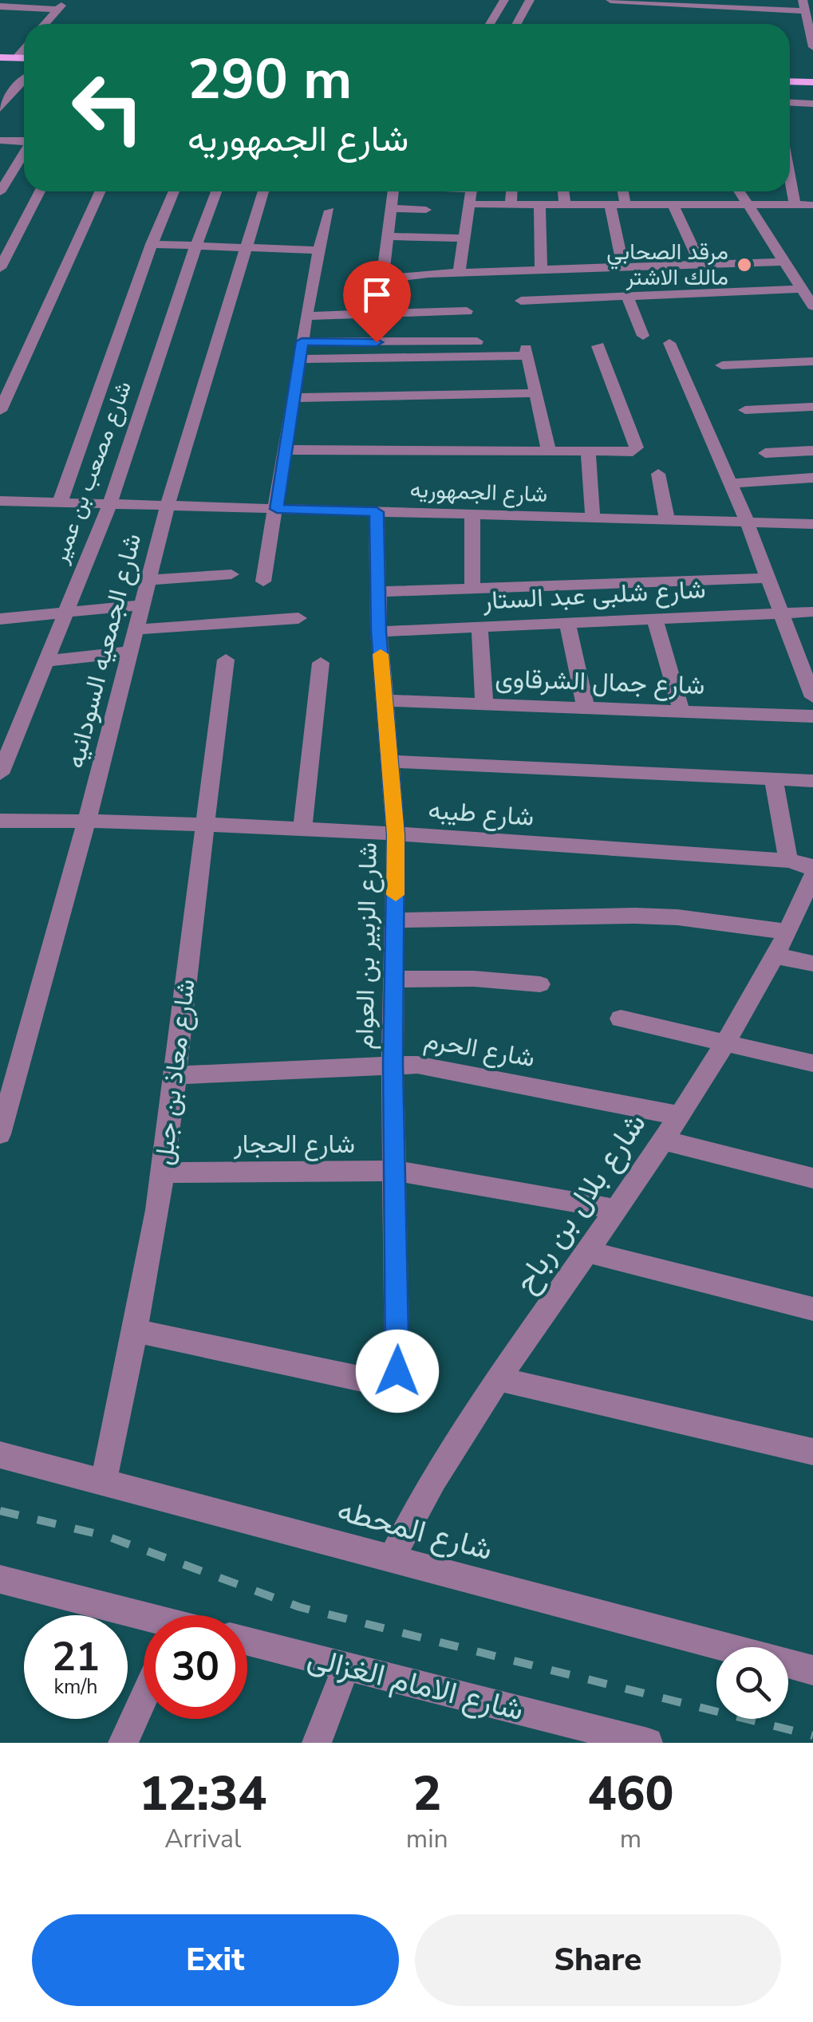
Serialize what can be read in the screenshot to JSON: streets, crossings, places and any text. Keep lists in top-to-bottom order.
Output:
{
  "streets": {
    "street": [
      "شارع مصعب بن عمير",
      "شارع الجمهوريه",
      "شارع شلبى عبد الستار",
      "شارع الجمعيه السودانيه",
      "شارع جمال الشرقاوى",
      "شارع طيبه",
      "شارع الزبير بن العوام",
      "شارع الحرم",
      "شارع معاذ بن جبل",
      "شارع الحجار",
      "شارع بلال بن رباح",
      "شارع المحطه",
      "شارع الامام الغزالى"
    ]
  },
  "crossings": [
    ["شارع مصعب بن عمير", "شارع الجمهوريه"],
    ["شارع الجمهوريه", "شارع الجمعيه السودانيه"],
    ["شارع الجمهوريه", "شارع الزبير بن العوام"],
    ["شارع شلبى عبد الستار", "شارع الزبير بن العوام"],
    ["شارع الجمعيه السودانيه", "شارع طيبه"],
    ["شارع جمال الشرقاوى", "شارع الزبير بن العوام"],
    ["شارع طيبه", "شارع الزبير بن العوام"],
    ["شارع طيبه", "شارع معاذ بن جبل"],
    ["شارع الزبير بن العوام", "شارع الحرم"],
    ["شارع الزبير بن العوام", "شارع معاذ بن جبل"],
    ["شارع الزبير بن العوام", "شارع الحجار"],
    ["شارع الحرم", "شارع معاذ بن جبل"],
    ["شارع الحرم", "شارع بلال بن رباح"],
    ["شارع معاذ بن جبل", "شارع الحجار"],
    ["شارع معاذ بن جبل", "شارع المحطه"],
    ["شارع الحجار", "شارع بلال بن رباح"],
    ["شارع بلال بن رباح", "شارع المحطه"]
  ],
  "places": ["مرقد الصحابي مالك الاشتر"],
  "page": {
    "turn": ["290 m", "شارع الجمهوريه"],
    "speed": "21 km/h",
    "limit": "30",
    "eta": [
      "12:34",
      "Arrival",
      "2",
      "min",
      "460",
      "m"
    ],
    "buttons": ["Exit", "Share"]
  }
}
